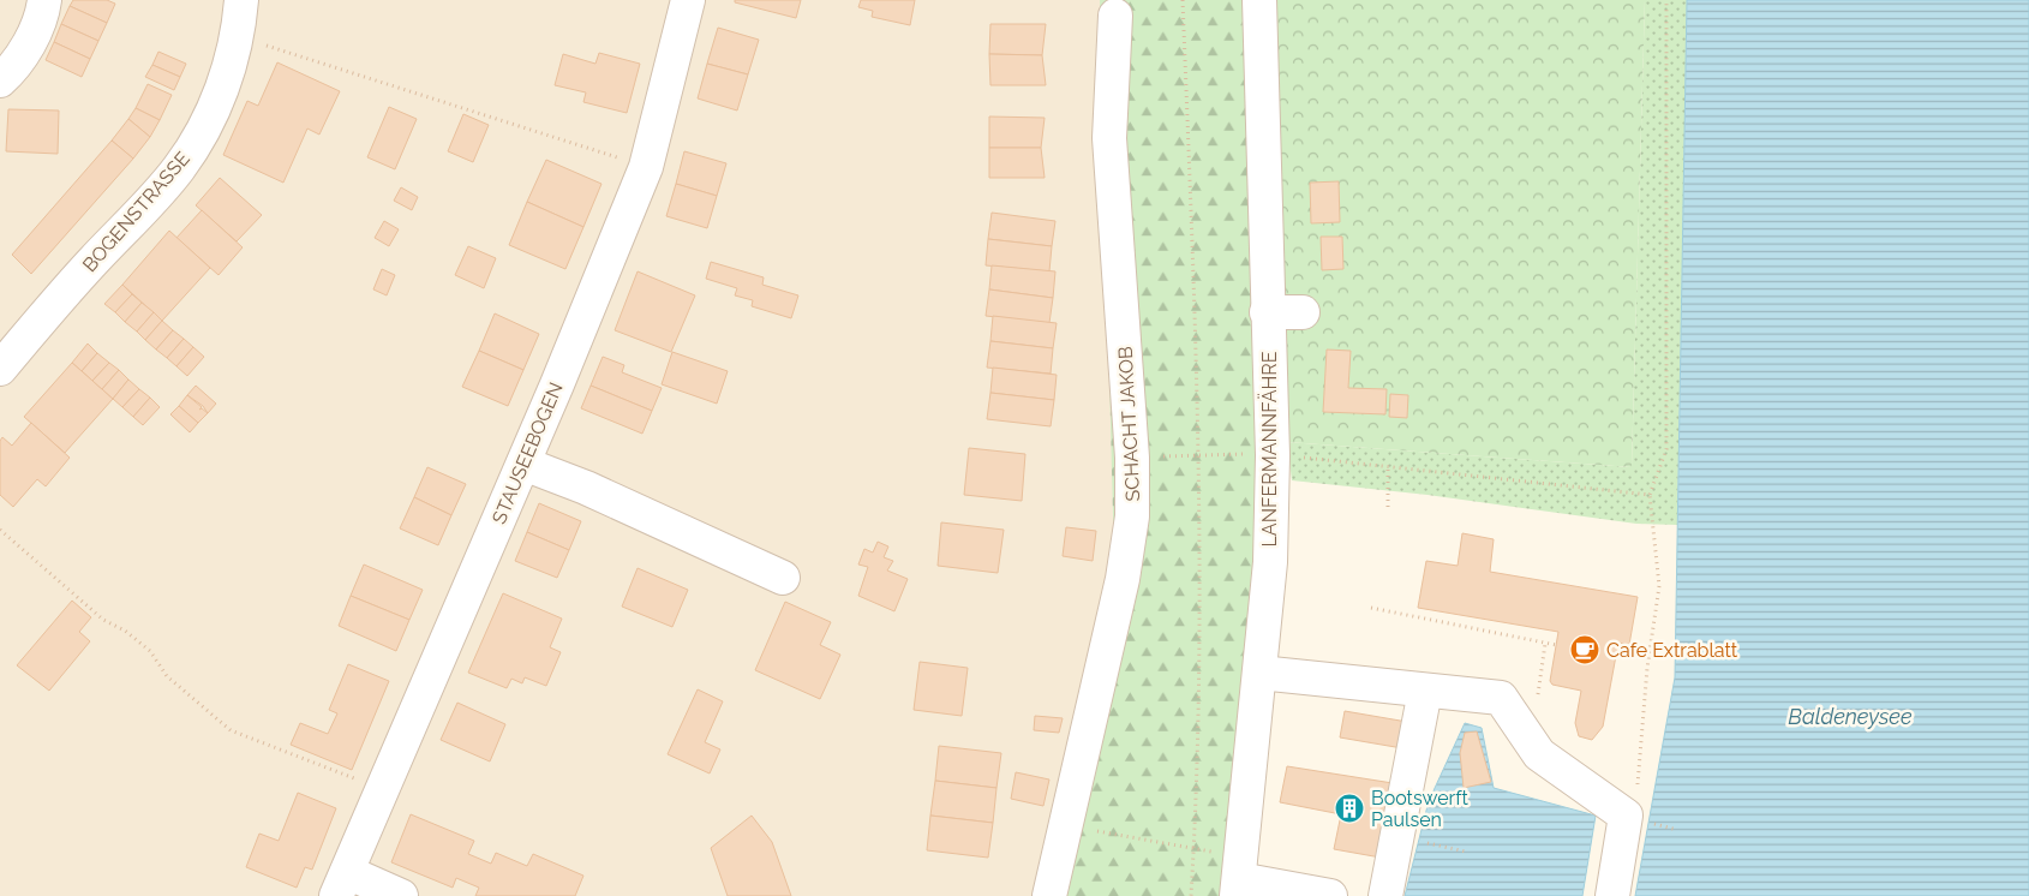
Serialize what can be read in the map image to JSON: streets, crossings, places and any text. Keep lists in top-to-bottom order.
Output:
{
  "streets": {
    "street": [
      "BOGENSTRASSE",
      "SCHACHT JAKOB",
      "LANFERMANNFÄHRE",
      "STAUSEEBOGEN"
    ]
  },
  "water": ["Baldeneysee"],
  "places": {
    "cafe": ["Cafe Extrablatt"],
    "building": ["Bootswerft Paulsen"]
  }
}
